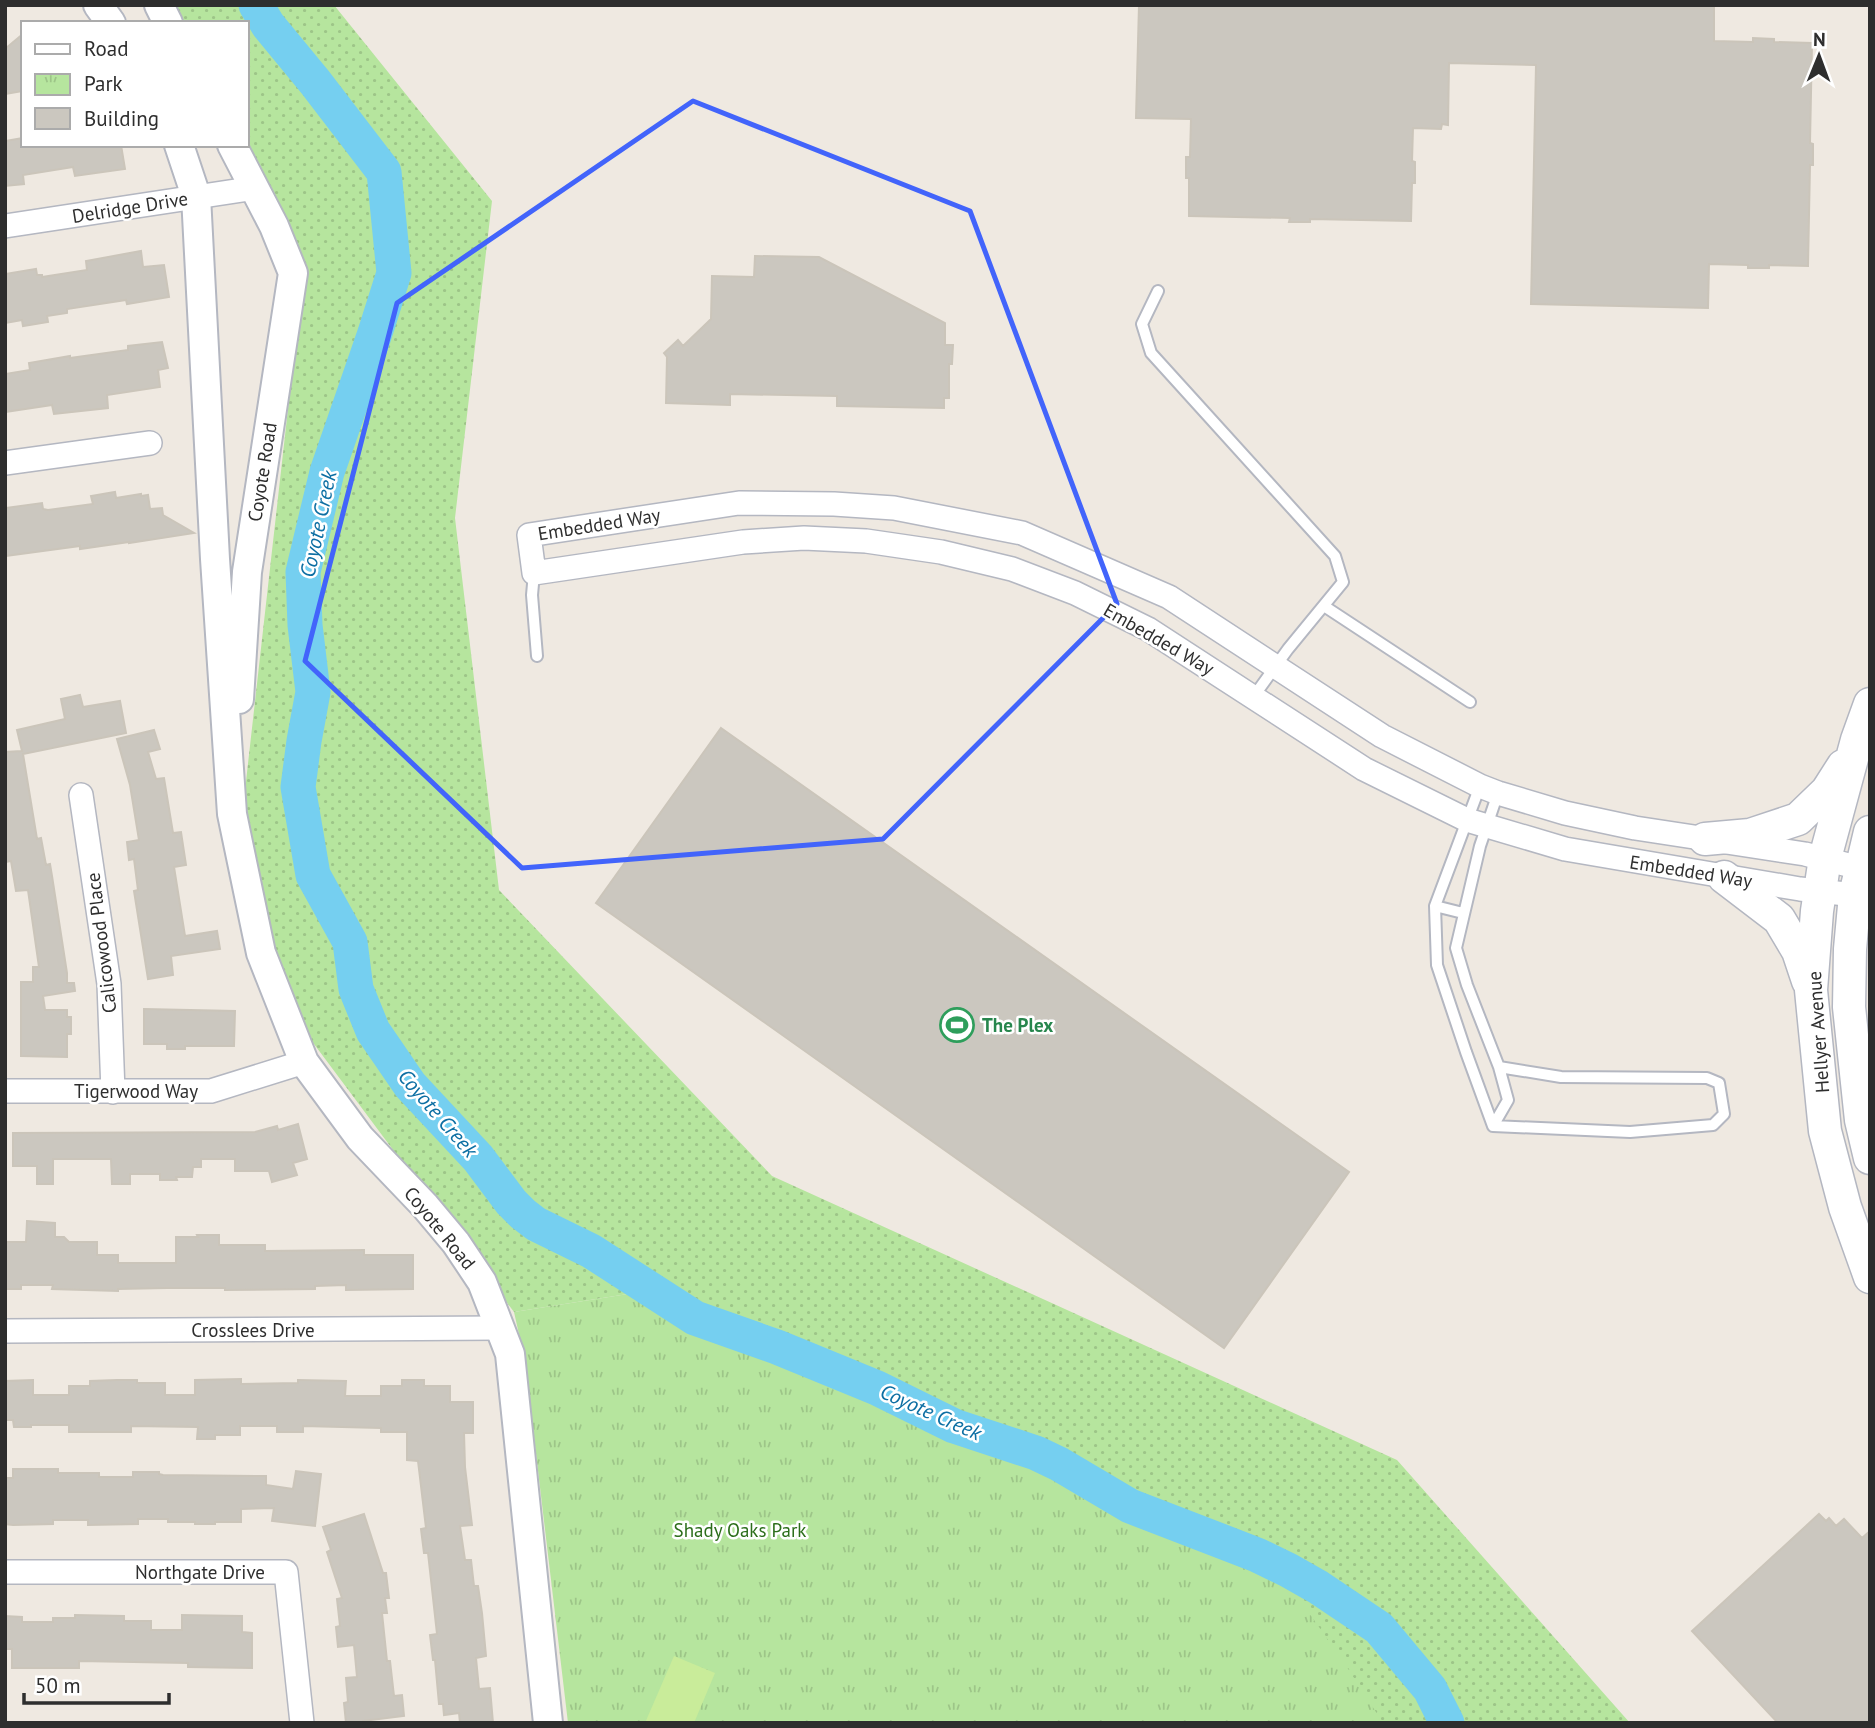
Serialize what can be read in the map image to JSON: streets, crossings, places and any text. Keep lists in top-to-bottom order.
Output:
{
  "streets": {
    "main road": ["Hellyer Avenue"],
    "street": [
      "Delridge Drive",
      "Coyote Road",
      "Embedded Way",
      "Calicowood Place",
      "Tigerwood Way",
      "Crosslees Drive",
      "Northgate Drive"
    ]
  },
  "crossings": [
    ["Delridge Drive", "Coyote Road"],
    ["Coyote Road", "Tigerwood Way"],
    ["Coyote Road", "Crosslees Drive"],
    ["Embedded Way", "Hellyer Avenue"],
    ["Calicowood Place", "Tigerwood Way"]
  ],
  "water": ["Coyote Creek"],
  "parks": ["Shady Oaks Park"],
  "places": {
    "sports": ["The Plex"]
  },
  "legend": ["Road", "Park", "Building"],
  "scale_bar": "50 m",
  "north": "top"
}
